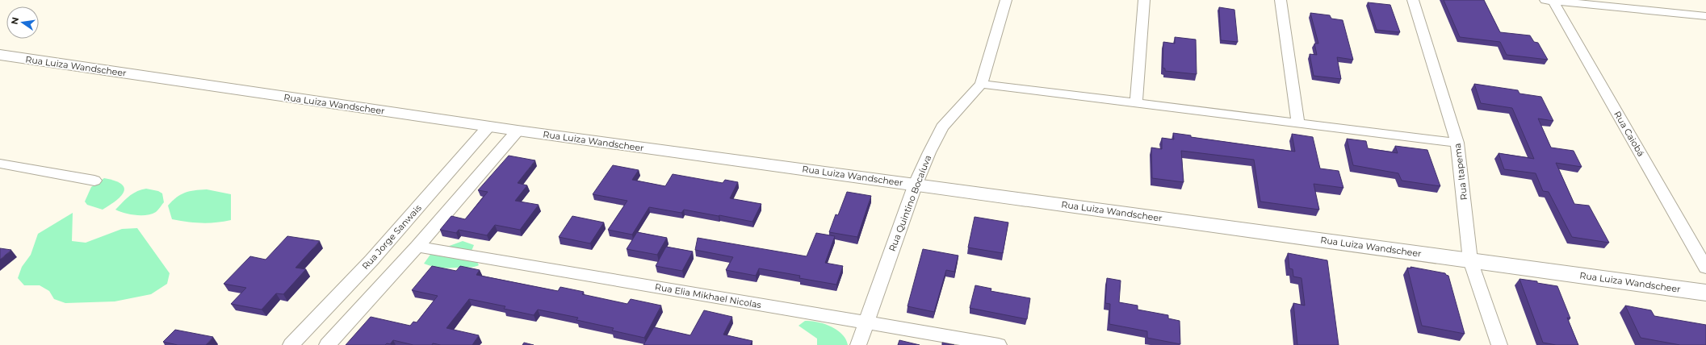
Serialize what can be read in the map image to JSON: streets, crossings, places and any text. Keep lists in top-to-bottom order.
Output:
{
  "streets": {
    "main road": ["Rua Luiza Wandscheer"],
    "street": [
      "Rua Caiobá",
      "Rua Itapema",
      "Rua Quintino Bocaíuva",
      "Rua Jorge Sanwais",
      "Rua Elia Mikhael Nicolas"
    ]
  },
  "crossings": [
    ["Rua Luiza Wandscheer", "Rua Itapema"],
    ["Rua Luiza Wandscheer", "Rua Quintino Bocaíuva"],
    ["Rua Luiza Wandscheer", "Rua Jorge Sanwais"],
    ["Rua Quintino Bocaíuva", "Rua Elia Mikhael Nicolas"]
  ],
  "north": "left"
}
